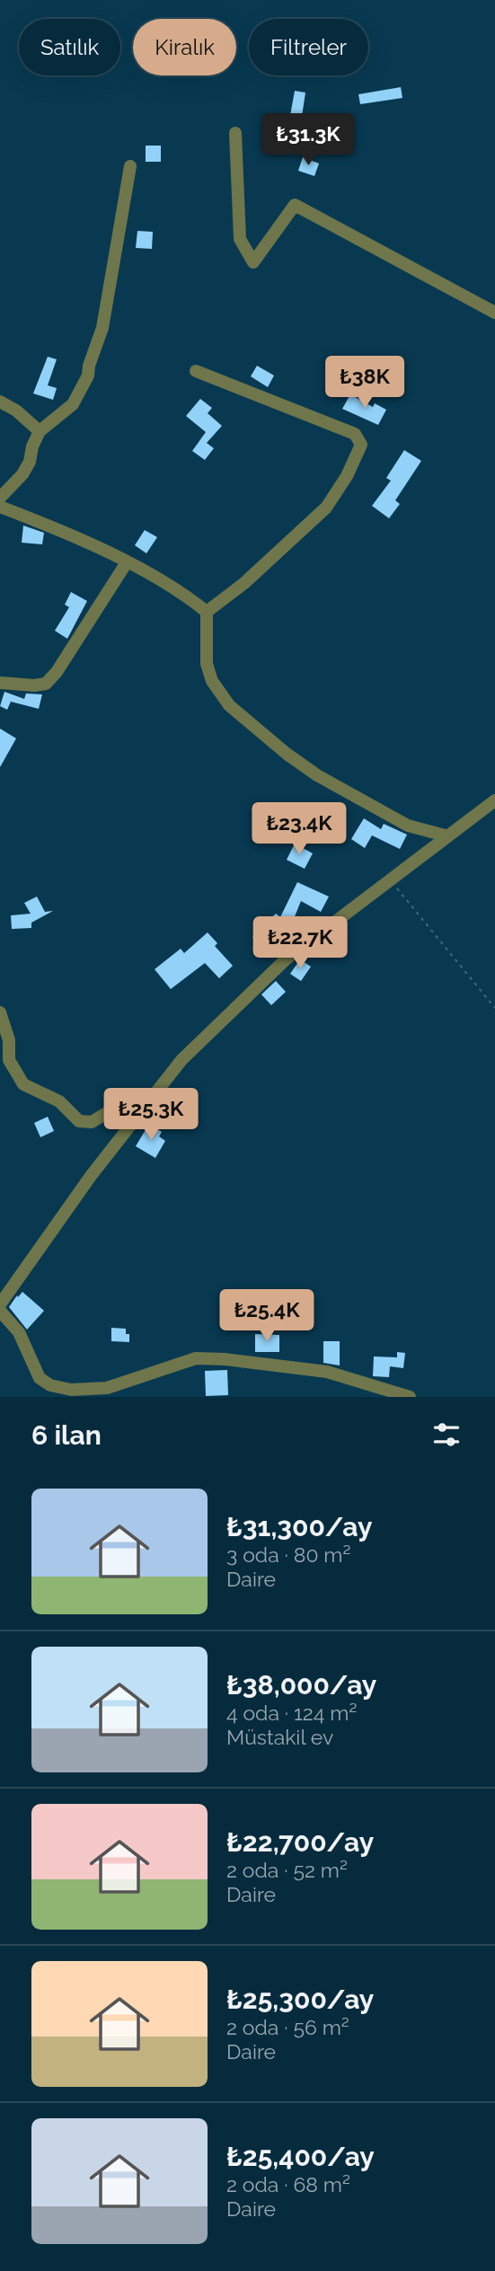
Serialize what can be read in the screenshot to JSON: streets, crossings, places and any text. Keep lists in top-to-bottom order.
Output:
{
  "page": {
    "chip": ["Satılık", "Kiralık", "Filtreler"],
    "price": [
      "₺31.3K",
      "₺38K",
      "₺23.4K",
      "₺22.7K",
      "₺25.3K",
      "₺25.4K"
    ],
    "heading": "6 ilan",
    "list": [
      {
        "name": "₺31,300/ay",
        "note": "3 oda · 80 m² · Daire"
      },
      {
        "name": "₺38,000/ay",
        "note": "4 oda · 124 m² · Müstakil ev"
      },
      {
        "name": "₺22,700/ay",
        "note": "2 oda · 52 m² · Daire"
      },
      {
        "name": "₺25,300/ay",
        "note": "2 oda · 56 m² · Daire"
      },
      {
        "name": "₺25,400/ay",
        "note": "2 oda · 68 m² · Daire"
      }
    ]
  }
}
